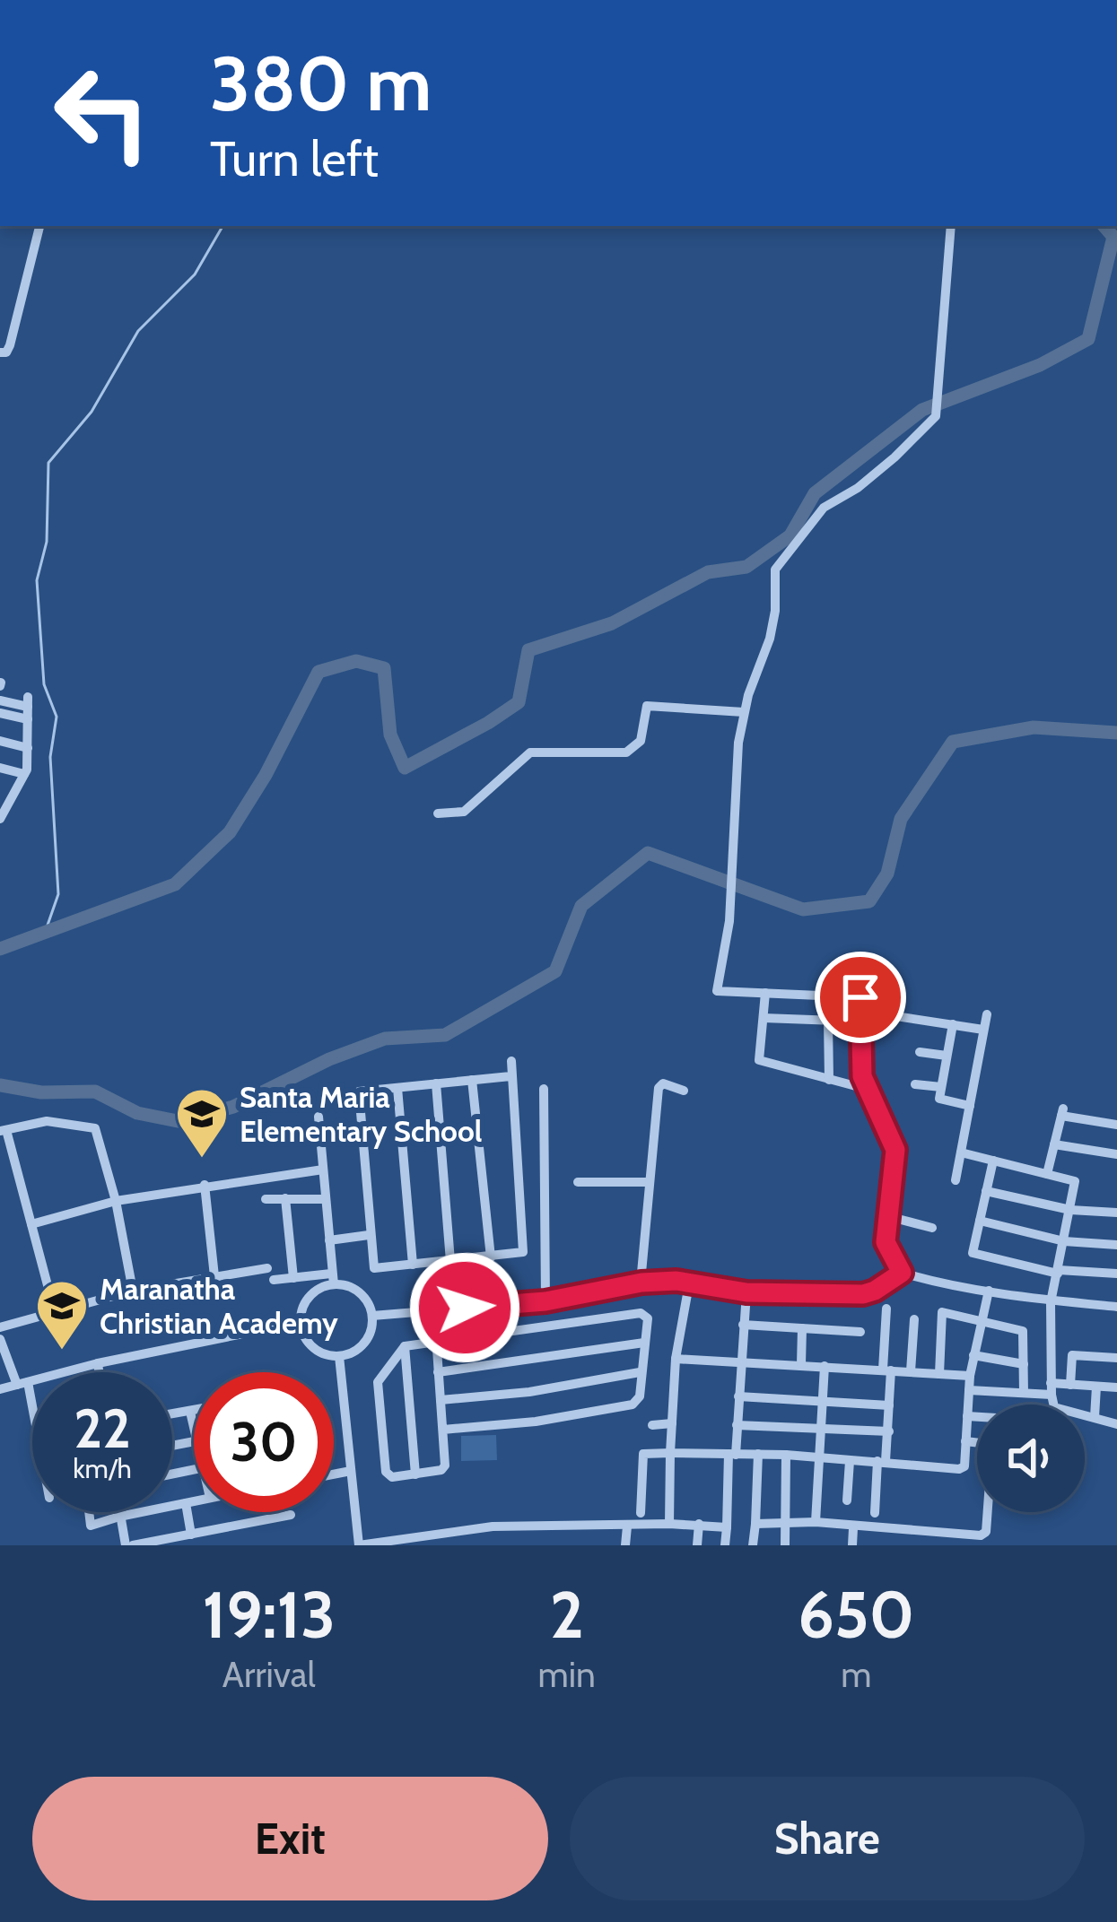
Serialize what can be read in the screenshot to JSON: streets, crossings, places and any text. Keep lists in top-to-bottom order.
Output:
{
  "places": {
    "school or university": ["Santa Maria Elementary School", "Maranatha Christian Academy"]
  },
  "page": {
    "turn": ["380 m", "Turn left"],
    "speed": "22 km/h",
    "limit": "30",
    "eta": [
      "19:13",
      "Arrival",
      "2",
      "min",
      "650",
      "m"
    ],
    "buttons": ["Exit", "Share"]
  }
}
